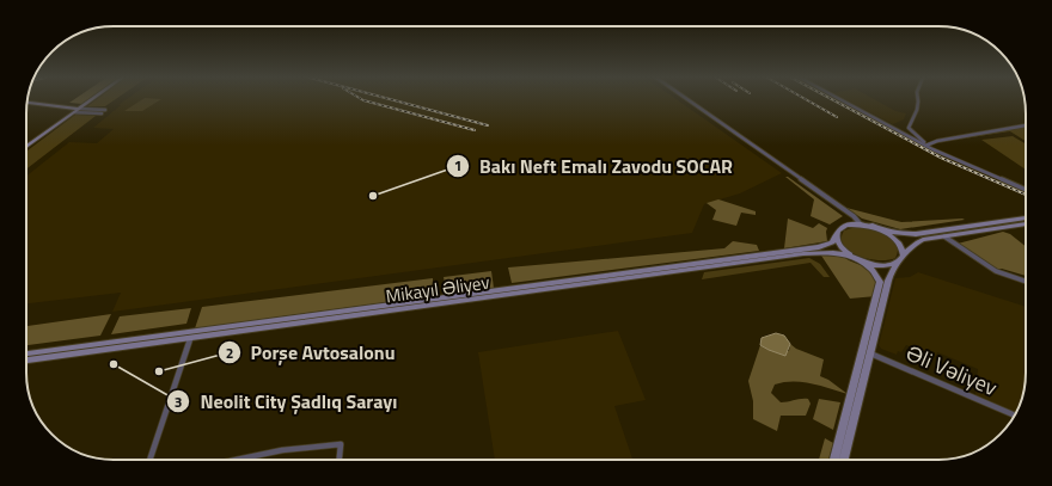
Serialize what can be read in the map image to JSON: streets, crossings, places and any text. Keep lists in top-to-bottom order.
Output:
{
  "streets": {
    "main road": ["Mikayıl Əliyev"],
    "street": ["Əli Vəliyev"]
  },
  "places": ["Bakı Neft Emalı Zavodu SOCAR", "Neolit City Şadlıq Sarayı", "Porşe Avtosalonu"]
}
